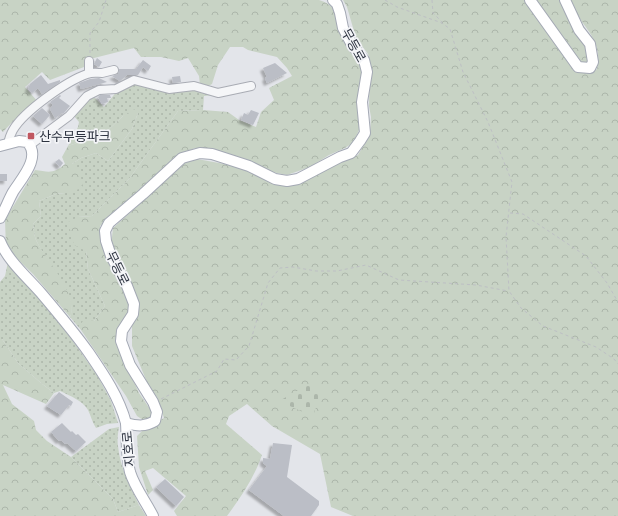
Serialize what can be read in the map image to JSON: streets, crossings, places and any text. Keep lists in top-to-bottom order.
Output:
{
  "streets": {
    "main road": ["무등로", "지호로"]
  },
  "crossings": [
    ["무등로", "지호로"]
  ],
  "places": {
    "transit": ["산수무등파크"]
  }
}
